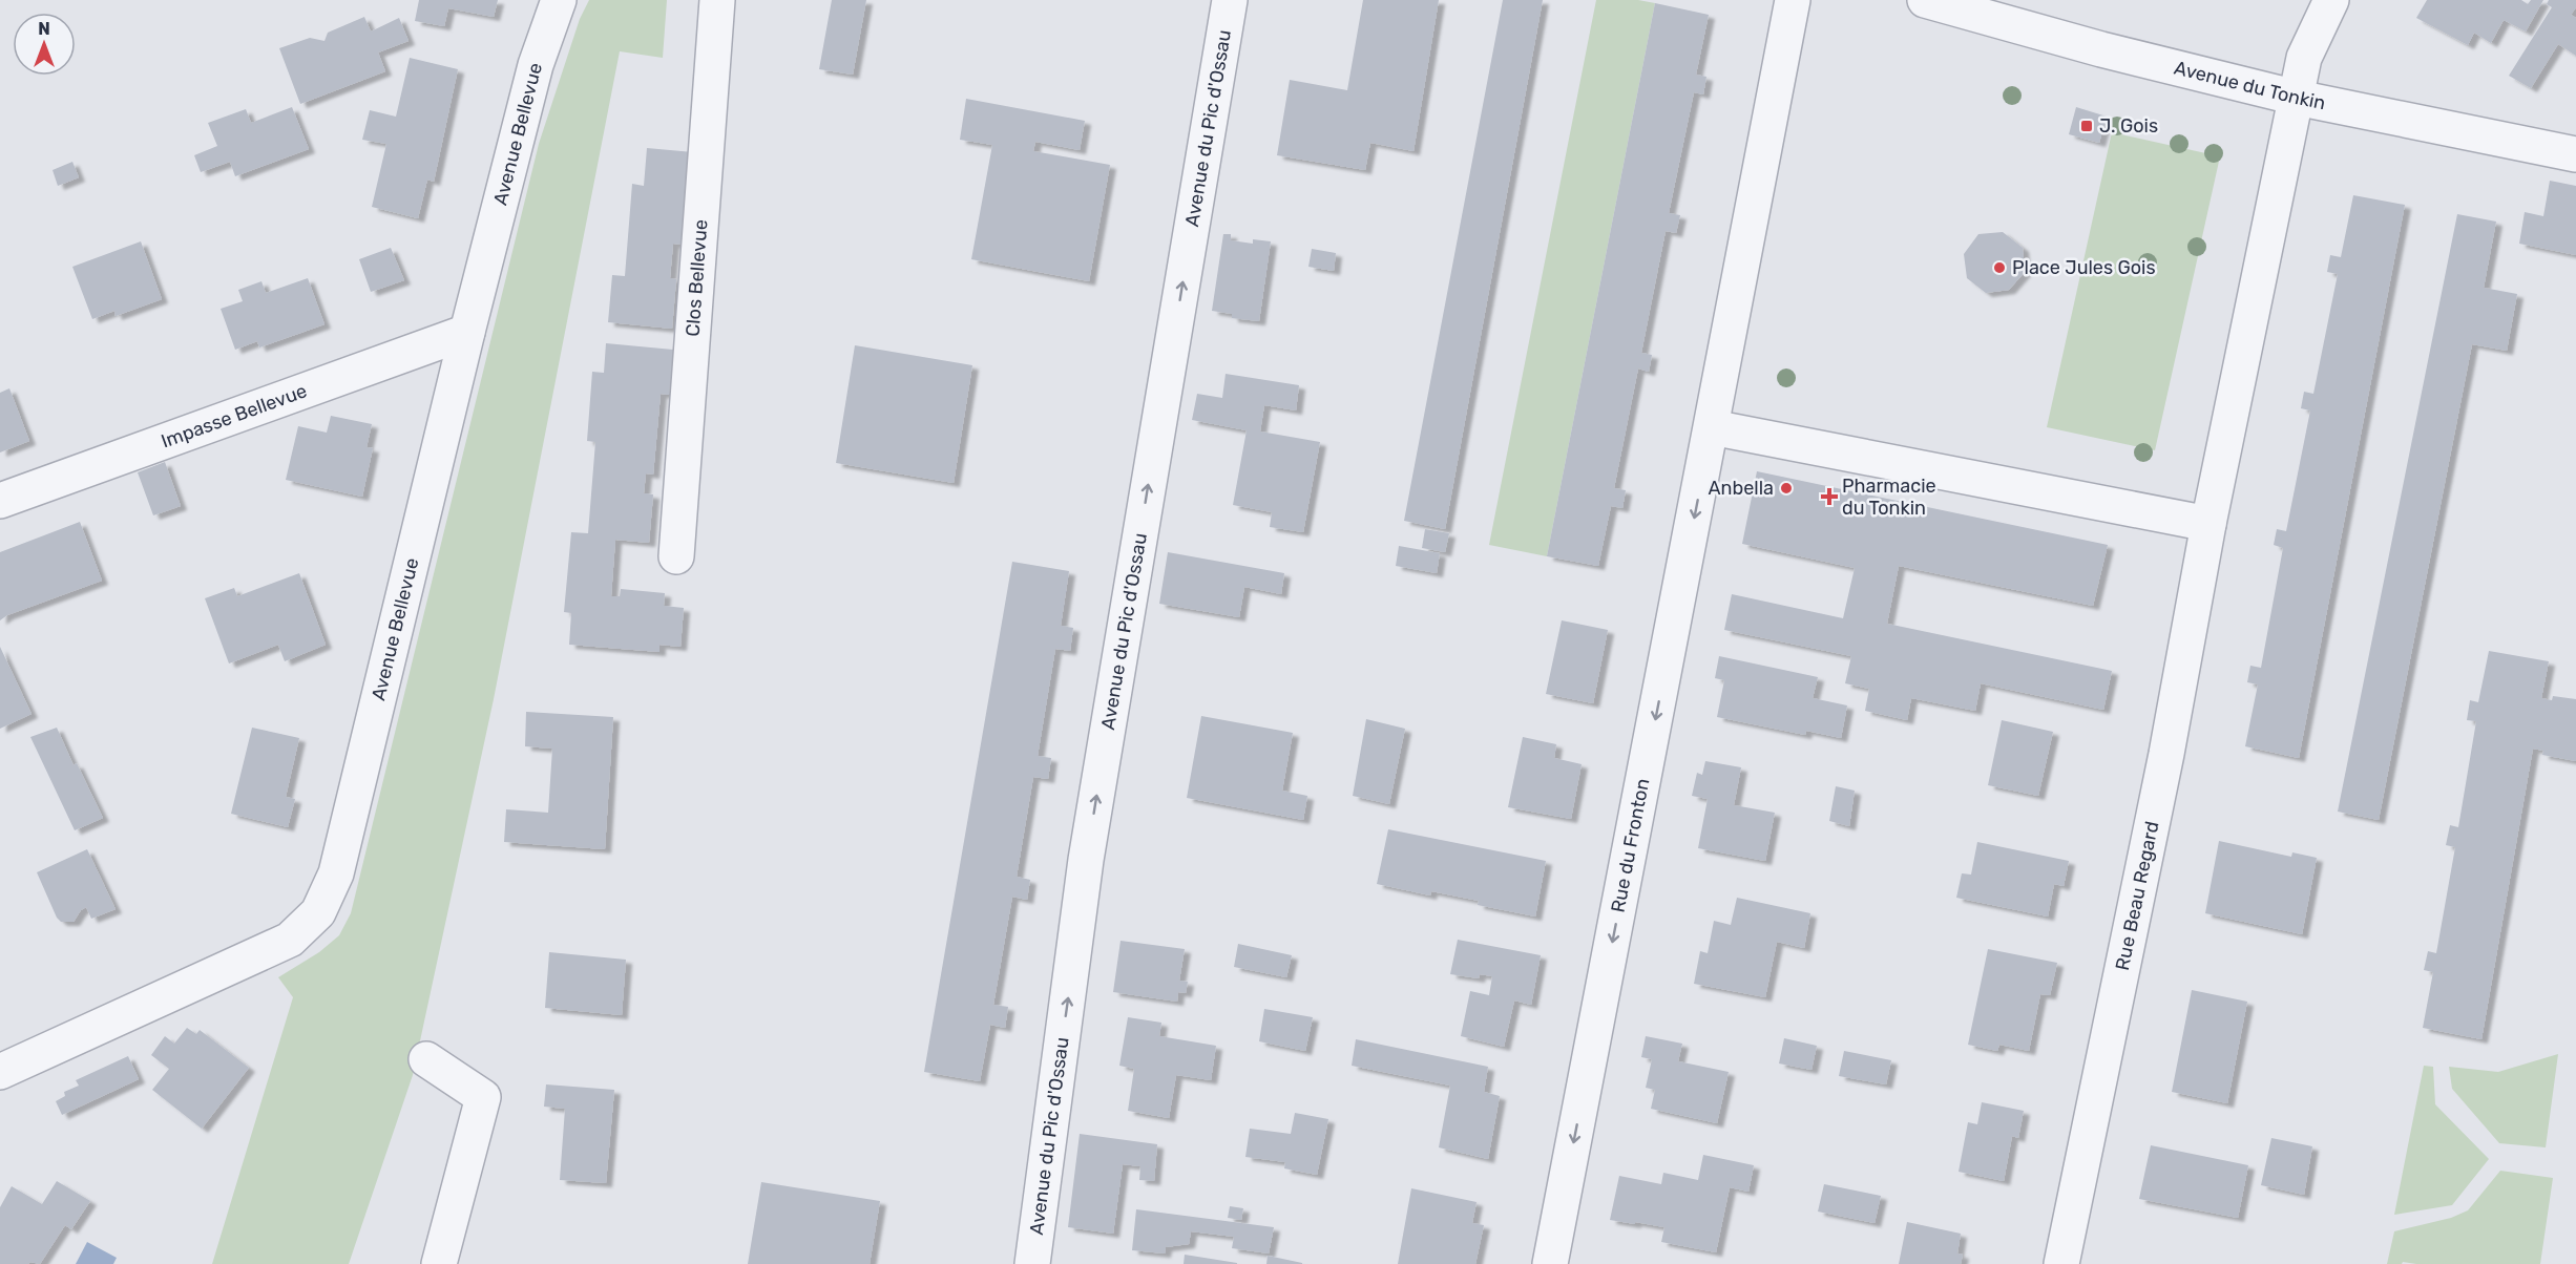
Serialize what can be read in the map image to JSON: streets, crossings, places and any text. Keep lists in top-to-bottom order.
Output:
{
  "streets": {
    "street": [
      "Avenue du Tonkin",
      "Avenue du Pic d'Ossau",
      "Avenue Bellevue",
      "Clos Bellevue",
      "Impasse Bellevue",
      "Rue du Fronton",
      "Rue Beau Regard"
    ]
  },
  "crossings": [
    ["Avenue Bellevue", "Impasse Bellevue"]
  ],
  "one_way": ["Avenue du Pic d'Ossau", "Rue du Fronton"],
  "places": {
    "transit": ["J. Gois"],
    "other": ["Place Jules Gois", "Anbella"],
    "health": ["Pharmacie du Tonkin"]
  },
  "north": "top"
}
